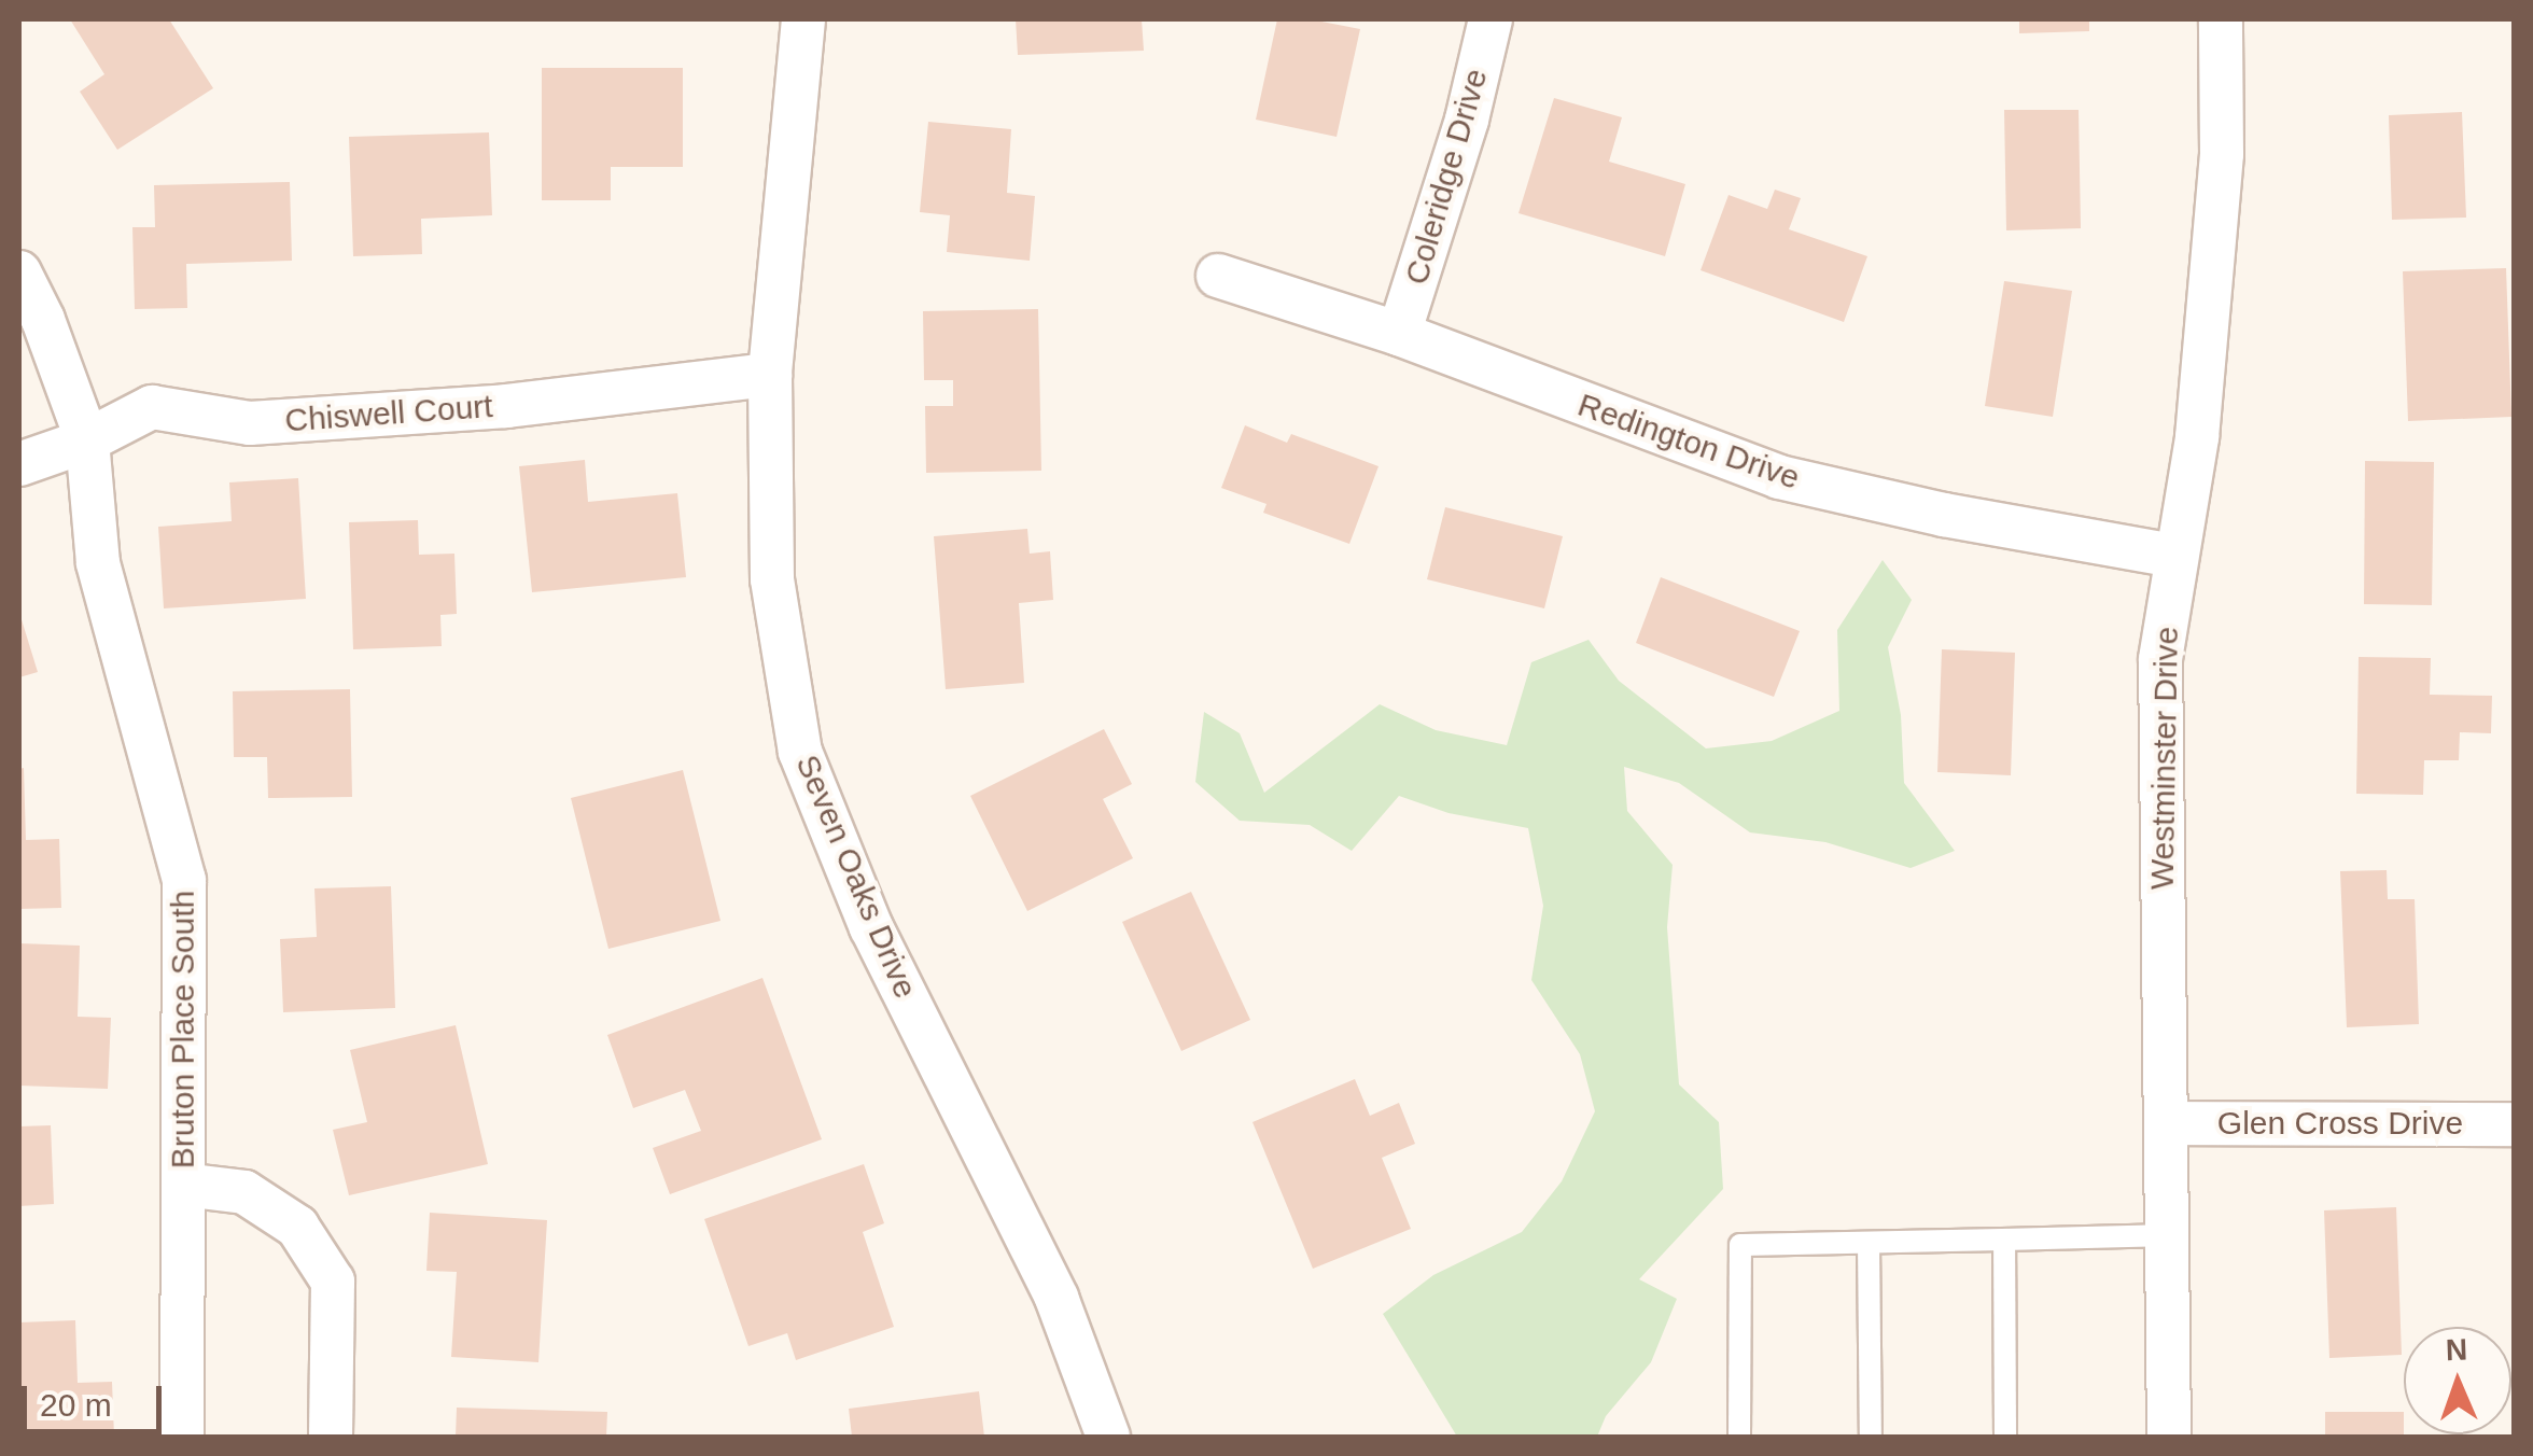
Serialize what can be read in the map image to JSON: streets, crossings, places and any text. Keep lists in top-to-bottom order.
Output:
{
  "streets": {
    "street": [
      "Coleridge Drive",
      "Chiswell Court",
      "Redington Drive",
      "Westminster Drive",
      "Seven Oaks Drive",
      "Bruton Place South",
      "Glen Cross Drive"
    ]
  },
  "crossings": [
    ["Coleridge Drive", "Redington Drive"],
    ["Chiswell Court", "Seven Oaks Drive"],
    ["Chiswell Court", "Bruton Place South"],
    ["Redington Drive", "Westminster Drive"],
    ["Westminster Drive", "Glen Cross Drive"]
  ],
  "scale_bar": "20 m",
  "north": "top"
}
